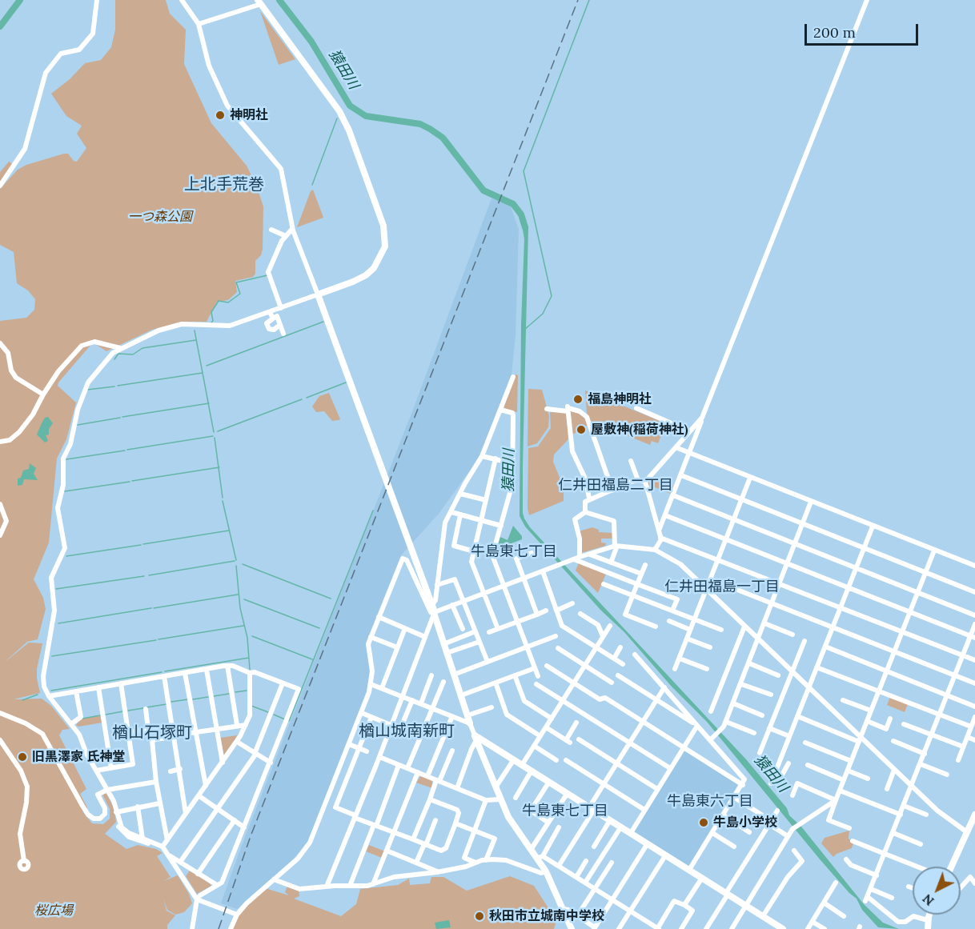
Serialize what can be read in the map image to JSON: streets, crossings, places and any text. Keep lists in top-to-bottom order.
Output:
{
  "districts": [
    "上北手荒巻",
    "仁井田福島二丁目",
    "牛島東七丁目",
    "仁井田福島一丁目",
    "楢山城南新町",
    "楢山石塚町",
    "牛島東六丁目",
    "牛島東七丁目"
  ],
  "water": ["猿田川"],
  "parks": ["一つ森公園", "桜広場"],
  "places": [
    "神明社",
    "福島神明社",
    "屋敷神(稲荷神社)",
    "旧黒澤家 氏神堂",
    "牛島小学校",
    "秋田市立城南中学校"
  ],
  "scale_bar": "200 m",
  "north": "bottom left"
}
